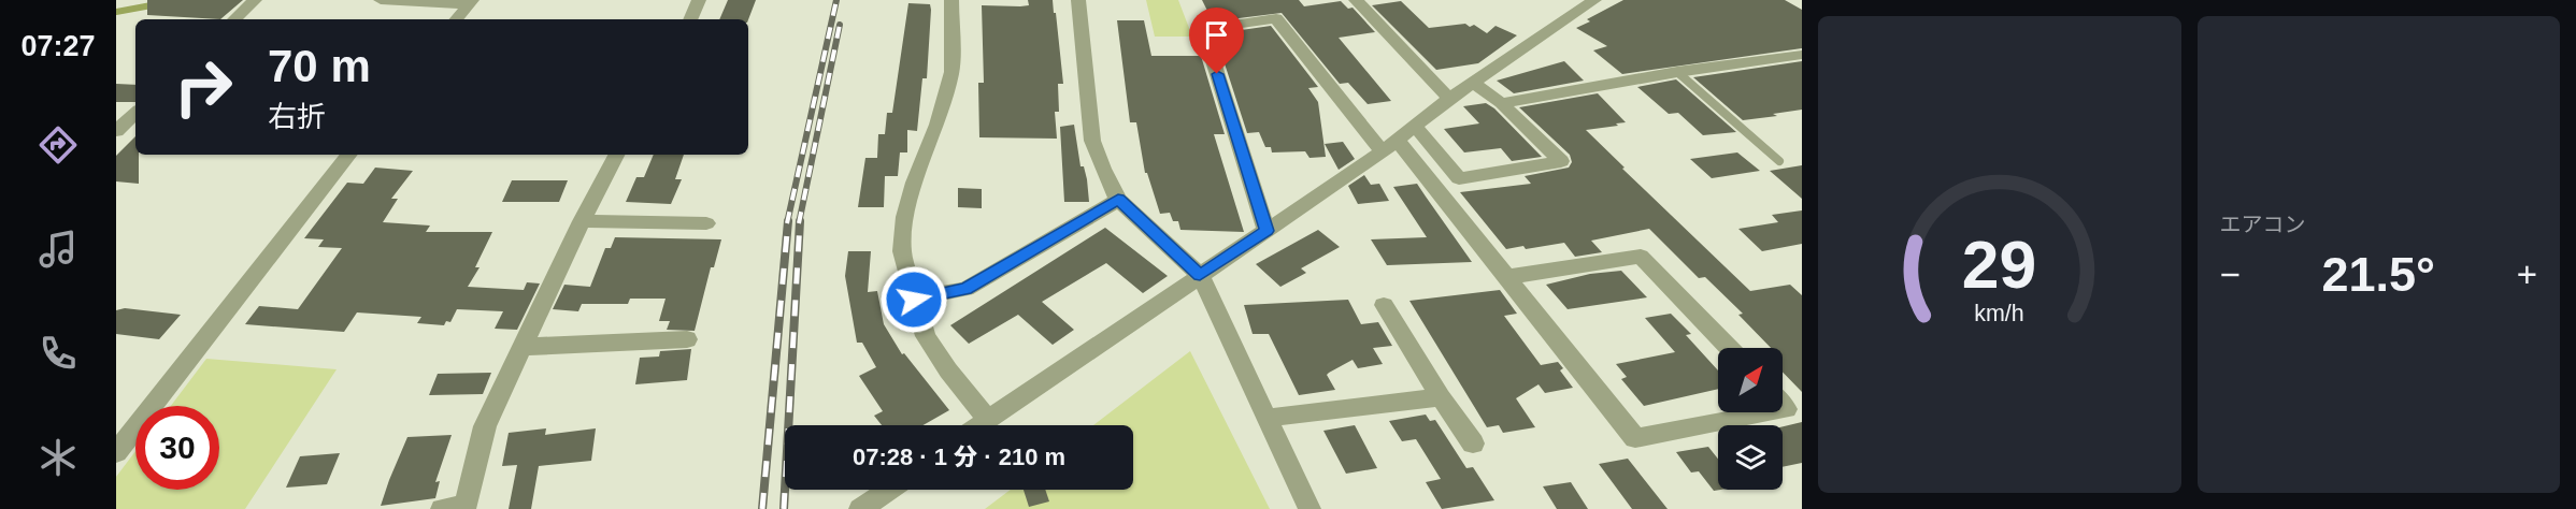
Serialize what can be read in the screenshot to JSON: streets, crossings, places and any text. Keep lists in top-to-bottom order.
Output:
{
  "north": "top right",
  "page": {
    "tabs": "07:27",
    "tile": "エアコン",
    "turn": ["70 m", "右折"],
    "heat": ["−", "21.5°", "+"],
    "limit": "30",
    "trip": "07:28 · 1 分 · 210 m",
    "gauge": ["29", "km/h"]
  }
}
